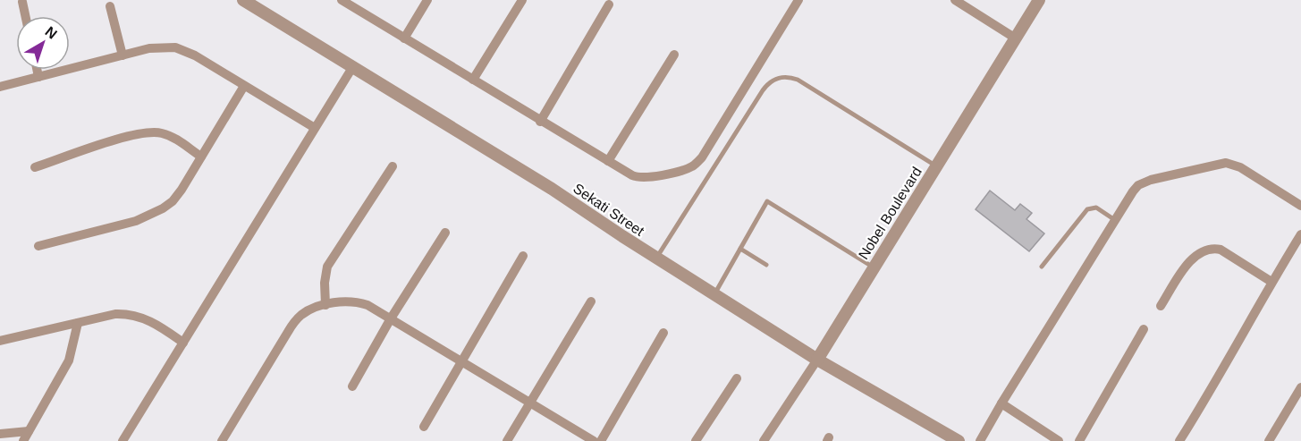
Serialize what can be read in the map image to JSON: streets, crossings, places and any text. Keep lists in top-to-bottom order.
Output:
{
  "streets": {
    "street": ["Sekati Street", "Nobel Boulevard"]
  },
  "crossings": [
    ["Sekati Street", "Nobel Boulevard"]
  ],
  "north": "top right"
}
